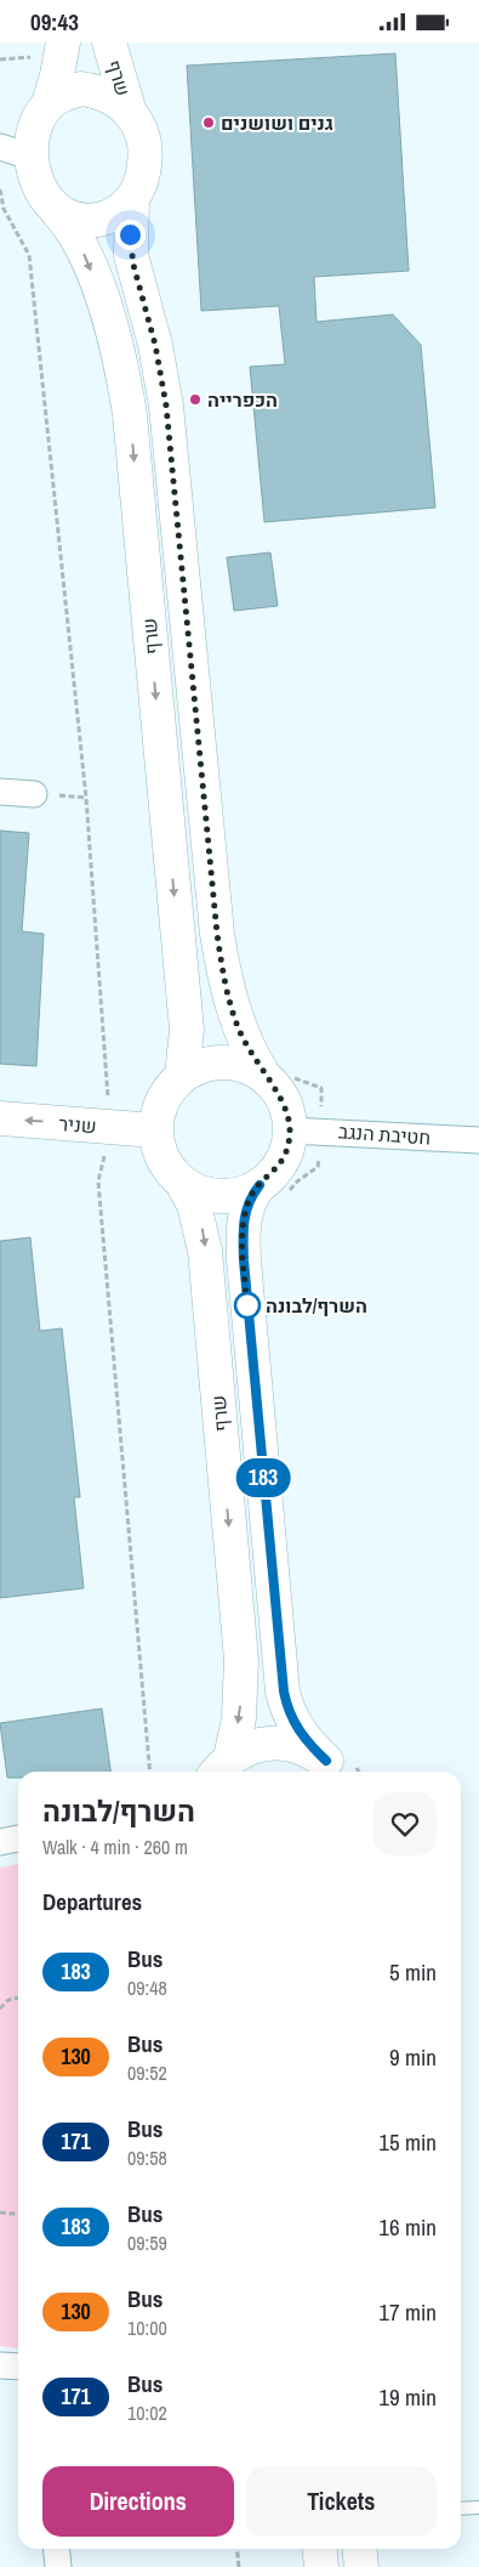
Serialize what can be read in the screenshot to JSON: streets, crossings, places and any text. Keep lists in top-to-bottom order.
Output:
{
  "streets": {
    "street": ["שרף", "שניר", "חטיבת הנגב"]
  },
  "crossings": [
    ["שרף", "שניר"],
    ["שרף", "חטיבת הנגב"],
    ["שניר", "חטיבת הנגב"]
  ],
  "one_way": ["שניר"],
  "places": ["גנים ושושנים", "הכפרייה", "השרף/לבונה"],
  "lines": ["bus line 183"],
  "page": {
    "status": "09:43",
    "on_map": "183",
    "heading": [
      ["השרף/לבונה", "Walk · 4 min · 260 m"],
      "Departures"
    ],
    "list": [
      {
        "mark": "183",
        "name": "Bus",
        "note": "09:48",
        "value": "5 min"
      },
      {
        "mark": "130",
        "name": "Bus",
        "note": "09:52",
        "value": "9 min"
      },
      {
        "mark": "171",
        "name": "Bus",
        "note": "09:58",
        "value": "15 min"
      },
      {
        "mark": "183",
        "name": "Bus",
        "note": "09:59",
        "value": "16 min"
      },
      {
        "mark": "130",
        "name": "Bus",
        "note": "10:00",
        "value": "17 min"
      },
      {
        "mark": "171",
        "name": "Bus",
        "note": "10:02",
        "value": "19 min"
      }
    ],
    "buttons": ["Directions", "Tickets"]
  }
}
